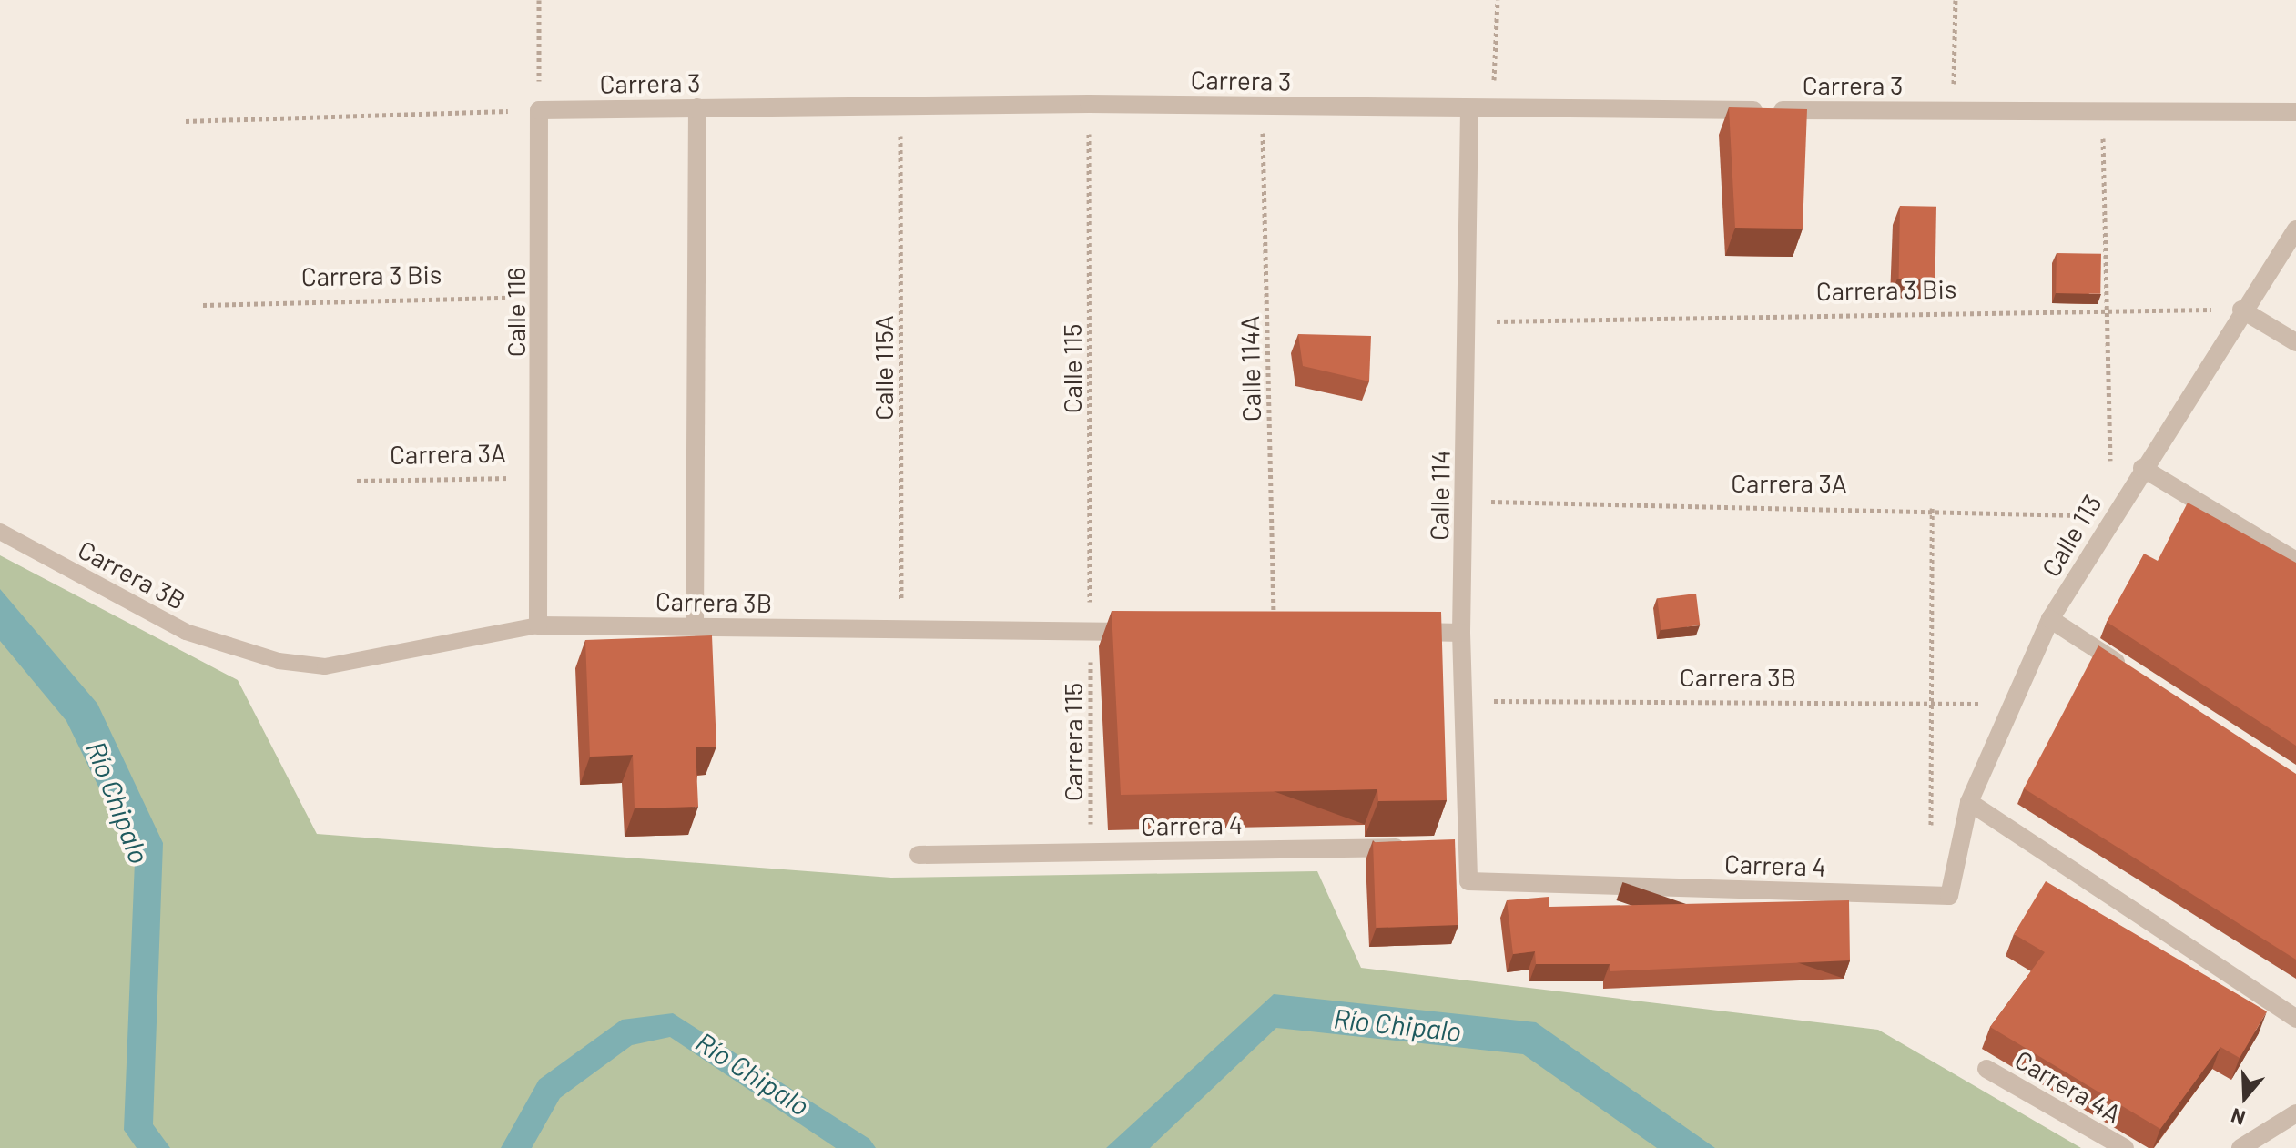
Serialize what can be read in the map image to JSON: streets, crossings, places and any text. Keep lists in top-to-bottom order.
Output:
{
  "streets": {
    "street": [
      "Carrera 3",
      "Calle 116",
      "Calle 114",
      "Calle 113",
      "Carrera 3B",
      "Carrera 4",
      "Carrera 4A"
    ],
    "path": [
      "Carrera 3 Bis",
      "Calle 115A",
      "Calle 115",
      "Calle 114A",
      "Carrera 3A",
      "Carrera 115"
    ]
  },
  "crossings": [
    ["Carrera 3", "Calle 116"],
    ["Carrera 3", "Calle 115A"],
    ["Carrera 3", "Calle 115"],
    ["Carrera 3", "Calle 114A"],
    ["Carrera 3", "Calle 114"],
    ["Carrera 3 Bis", "Calle 116"],
    ["Carrera 3 Bis", "Calle 114"],
    ["Carrera 3 Bis", "Calle 113"],
    ["Calle 116", "Carrera 3A"],
    ["Calle 116", "Carrera 3B"],
    ["Calle 115A", "Carrera 3B"],
    ["Calle 115", "Carrera 3B"],
    ["Calle 115", "Carrera 115"],
    ["Carrera 3A", "Calle 114"],
    ["Carrera 3A", "Calle 113"],
    ["Calle 114", "Carrera 3B"],
    ["Calle 114", "Carrera 4"],
    ["Calle 113", "Carrera 3B"],
    ["Calle 113", "Carrera 4"],
    ["Carrera 3B", "Carrera 115"],
    ["Carrera 115", "Carrera 4"]
  ],
  "water": ["Río Chipalo"],
  "north": "bottom"
}
